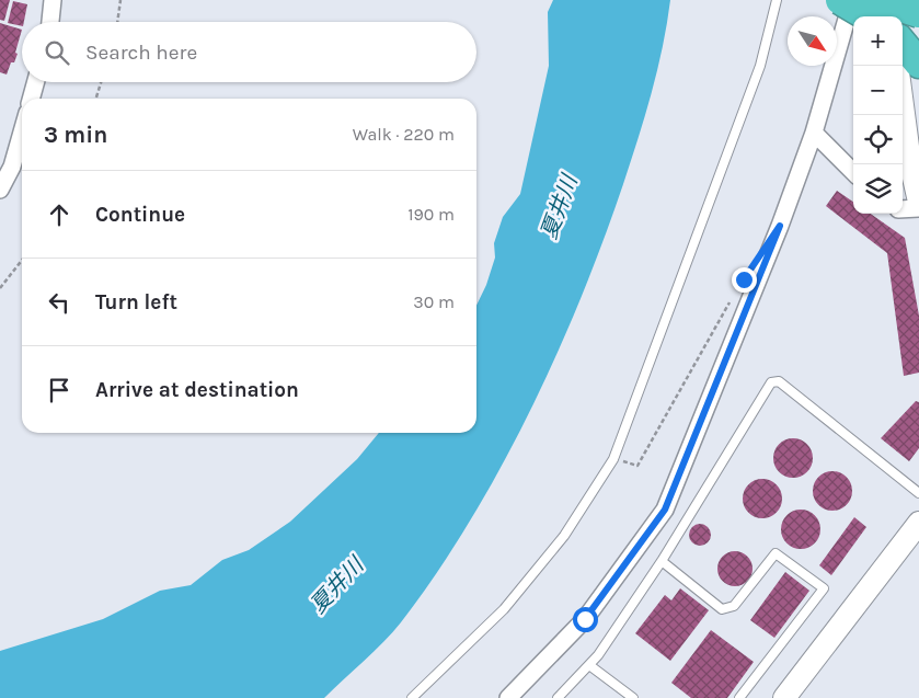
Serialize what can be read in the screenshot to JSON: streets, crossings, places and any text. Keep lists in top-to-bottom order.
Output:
{
  "water": ["夏井川"],
  "north": "bottom right",
  "page": {
    "map_buttons": ["+", "−"],
    "search": "Search here",
    "heading": ["3 min", "Walk · 220 m"],
    "list": [
      ["Continue", "190 m"],
      ["Turn left", "30 m"],
      "Arrive at destination"
    ]
  }
}
